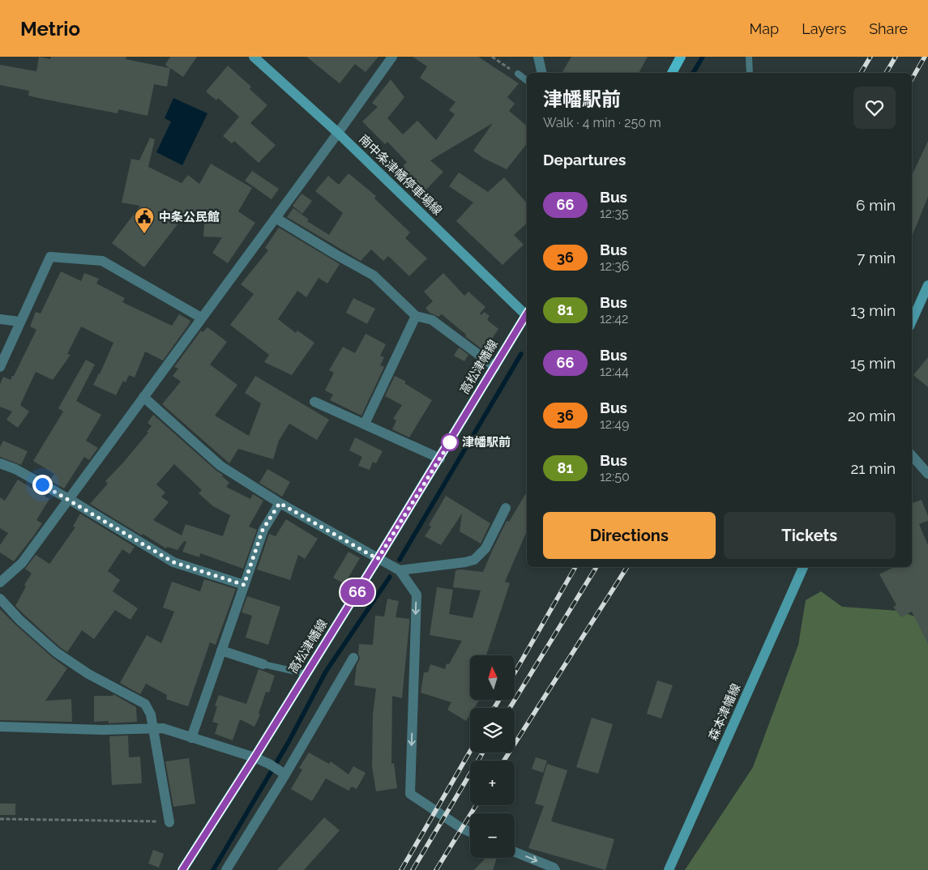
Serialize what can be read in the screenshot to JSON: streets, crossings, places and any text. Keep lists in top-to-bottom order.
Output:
{
  "streets": {
    "main road": ["南中条津幡停車場線", "高松津幡線", "森本津幡線"]
  },
  "places": {
    "public building": ["中条公民館"],
    "other": ["津幡駅前"]
  },
  "lines": ["bus line 66"],
  "north": "top",
  "page": {
    "header": "Metrio",
    "nav": ["Map", "Layers", "Share"],
    "on_map": "66",
    "heading": [
      ["津幡駅前", "Walk · 4 min · 250 m"],
      "Departures"
    ],
    "list": [
      {
        "mark": "66",
        "name": "Bus",
        "note": "12:35",
        "value": "6 min"
      },
      {
        "mark": "36",
        "name": "Bus",
        "note": "12:36",
        "value": "7 min"
      },
      {
        "mark": "81",
        "name": "Bus",
        "note": "12:42",
        "value": "13 min"
      },
      {
        "mark": "66",
        "name": "Bus",
        "note": "12:44",
        "value": "15 min"
      },
      {
        "mark": "36",
        "name": "Bus",
        "note": "12:49",
        "value": "20 min"
      },
      {
        "mark": "81",
        "name": "Bus",
        "note": "12:50",
        "value": "21 min"
      }
    ],
    "buttons": ["Directions", "Tickets"],
    "map_buttons": ["+", "−"]
  }
}
